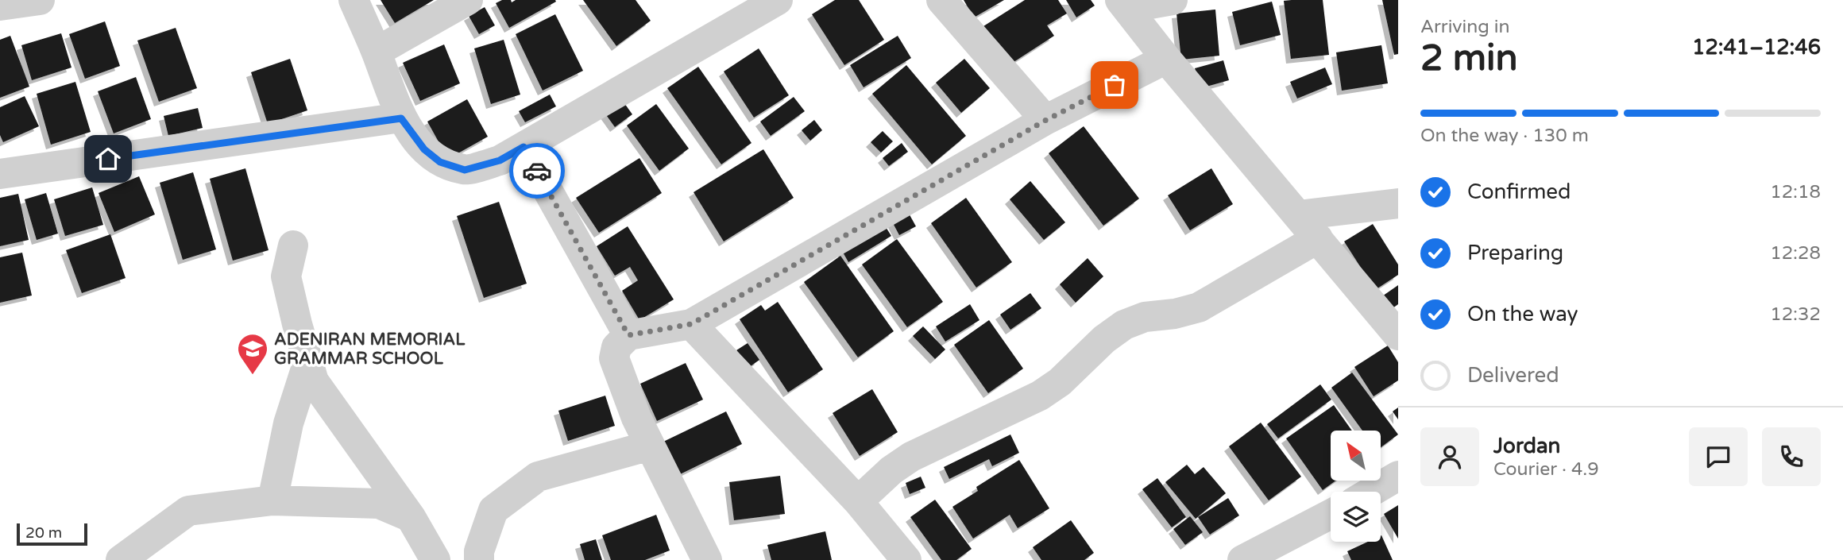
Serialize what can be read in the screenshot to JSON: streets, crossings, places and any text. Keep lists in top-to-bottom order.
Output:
{
  "places": {
    "school or university": ["ADENIRAN MEMORIAL GRAMMAR SCHOOL"]
  },
  "scale_bar": "20 m",
  "north": "top left",
  "page": {
    "heading": ["2 min", "Arriving in", "12:41–12:46"],
    "panel": ["Jordan", "Courier · 4.9"],
    "bar": "On the way · 130 m",
    "list": [
      ["Confirmed", "12:18"],
      ["Preparing", "12:28"],
      ["On the way", "12:32"],
      "Delivered"
    ],
    "scale": "20 m"
  }
}
